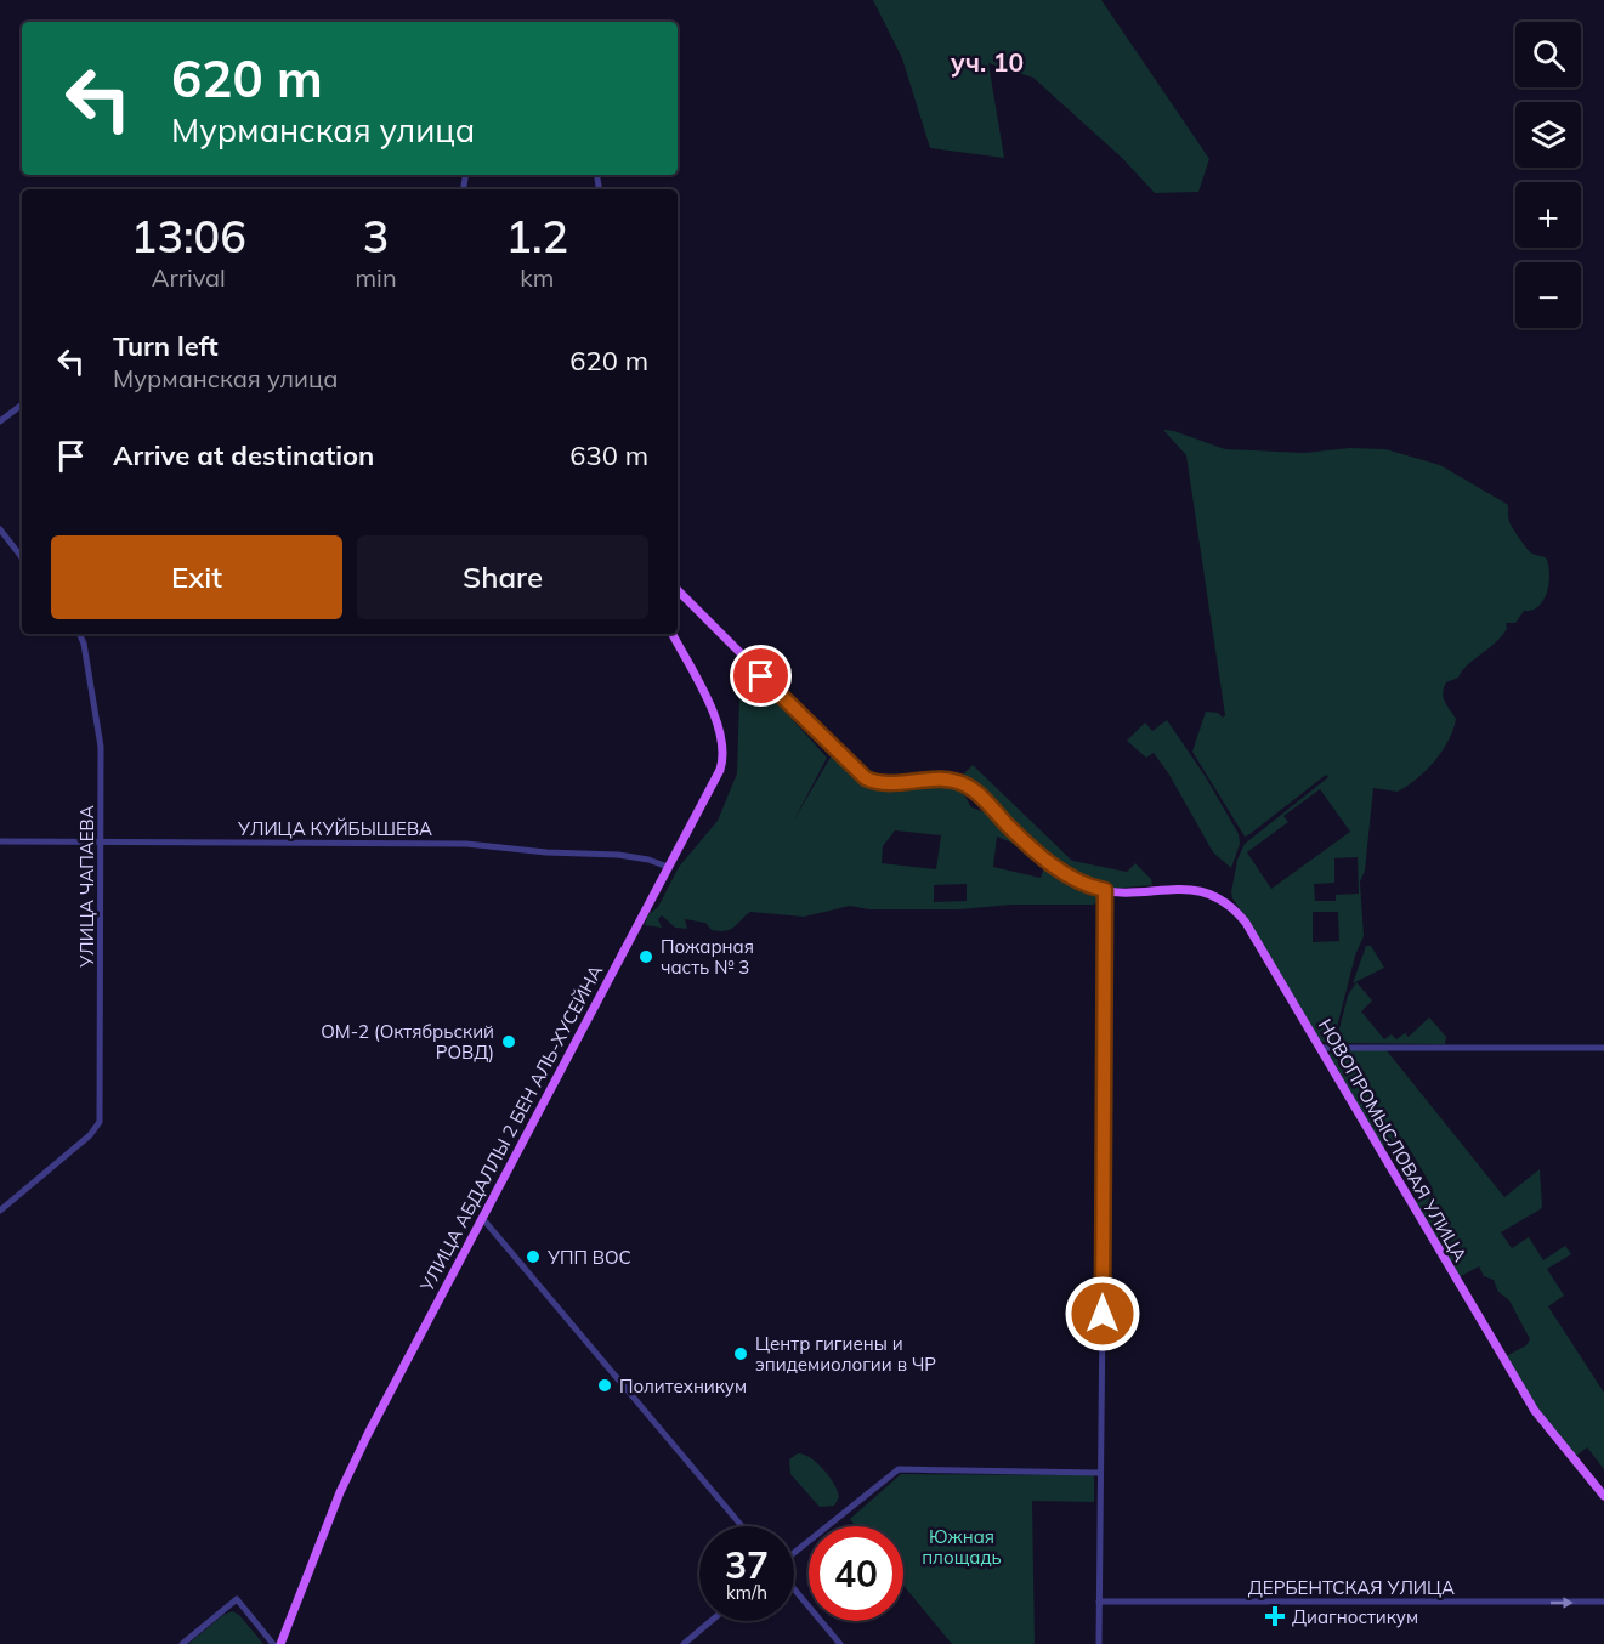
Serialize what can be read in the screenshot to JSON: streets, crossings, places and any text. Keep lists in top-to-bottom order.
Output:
{
  "streets": {
    "main road": ["УЛИЦА АБДАЛЛЫ 2 БЕН АЛЬ-ХУСЕЙНА", "НОВОПРОМЫСЛОВАЯ УЛИЦА"],
    "street": ["УЛИЦА КУЙБЫШЕВА", "УЛИЦА ЧАПАЕВА", "ДЕРБЕНТСКАЯ УЛИЦА"]
  },
  "crossings": [
    ["УЛИЦА КУЙБЫШЕВА", "УЛИЦА ЧАПАЕВА"],
    ["УЛИЦА КУЙБЫШЕВА", "УЛИЦА АБДАЛЛЫ 2 БЕН АЛЬ-ХУСЕЙНА"]
  ],
  "one_way": ["ДЕРБЕНТСКАЯ УЛИЦА"],
  "districts": ["уч. 10"],
  "parks": ["Южная площадь"],
  "places": {
    "other": [
      "Пожарная часть № 3",
      "ОМ-2 (Октябрьский РОВД)",
      "УПП ВОС",
      "Центр гигиены и эпидемиологии в ЧР",
      "Политехникум"
    ],
    "health": ["Диагностикум"]
  },
  "page": {
    "map_buttons": ["+", "−"],
    "turn": ["620 m", "Мурманская улица"],
    "eta": [
      "13:06",
      "Arrival",
      "3",
      "min",
      "1.2",
      "km"
    ],
    "list": [
      {
        "name": "Turn left",
        "note": "Мурманская улица",
        "value": "620 m"
      },
      {
        "name": "Arrive at destination",
        "value": "630 m"
      }
    ],
    "buttons": ["Exit", "Share"],
    "speed": "37 km/h",
    "limit": "40"
  }
}
